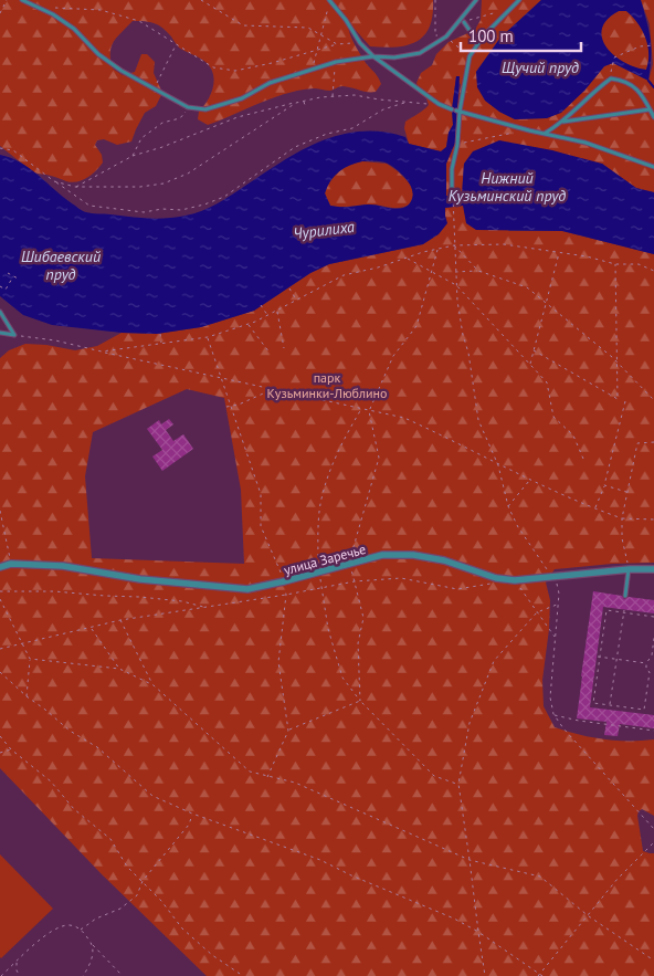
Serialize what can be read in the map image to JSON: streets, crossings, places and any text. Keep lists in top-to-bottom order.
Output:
{
  "streets": {
    "street": ["улица Заречье"]
  },
  "water": [
    "Щучий пруд",
    "Нижний Кузьминский пруд",
    "Чурилиха",
    "Шибаевский пруд"
  ],
  "parks": ["парк Кузьминки-Люблино"],
  "scale_bar": "100 m"
}
